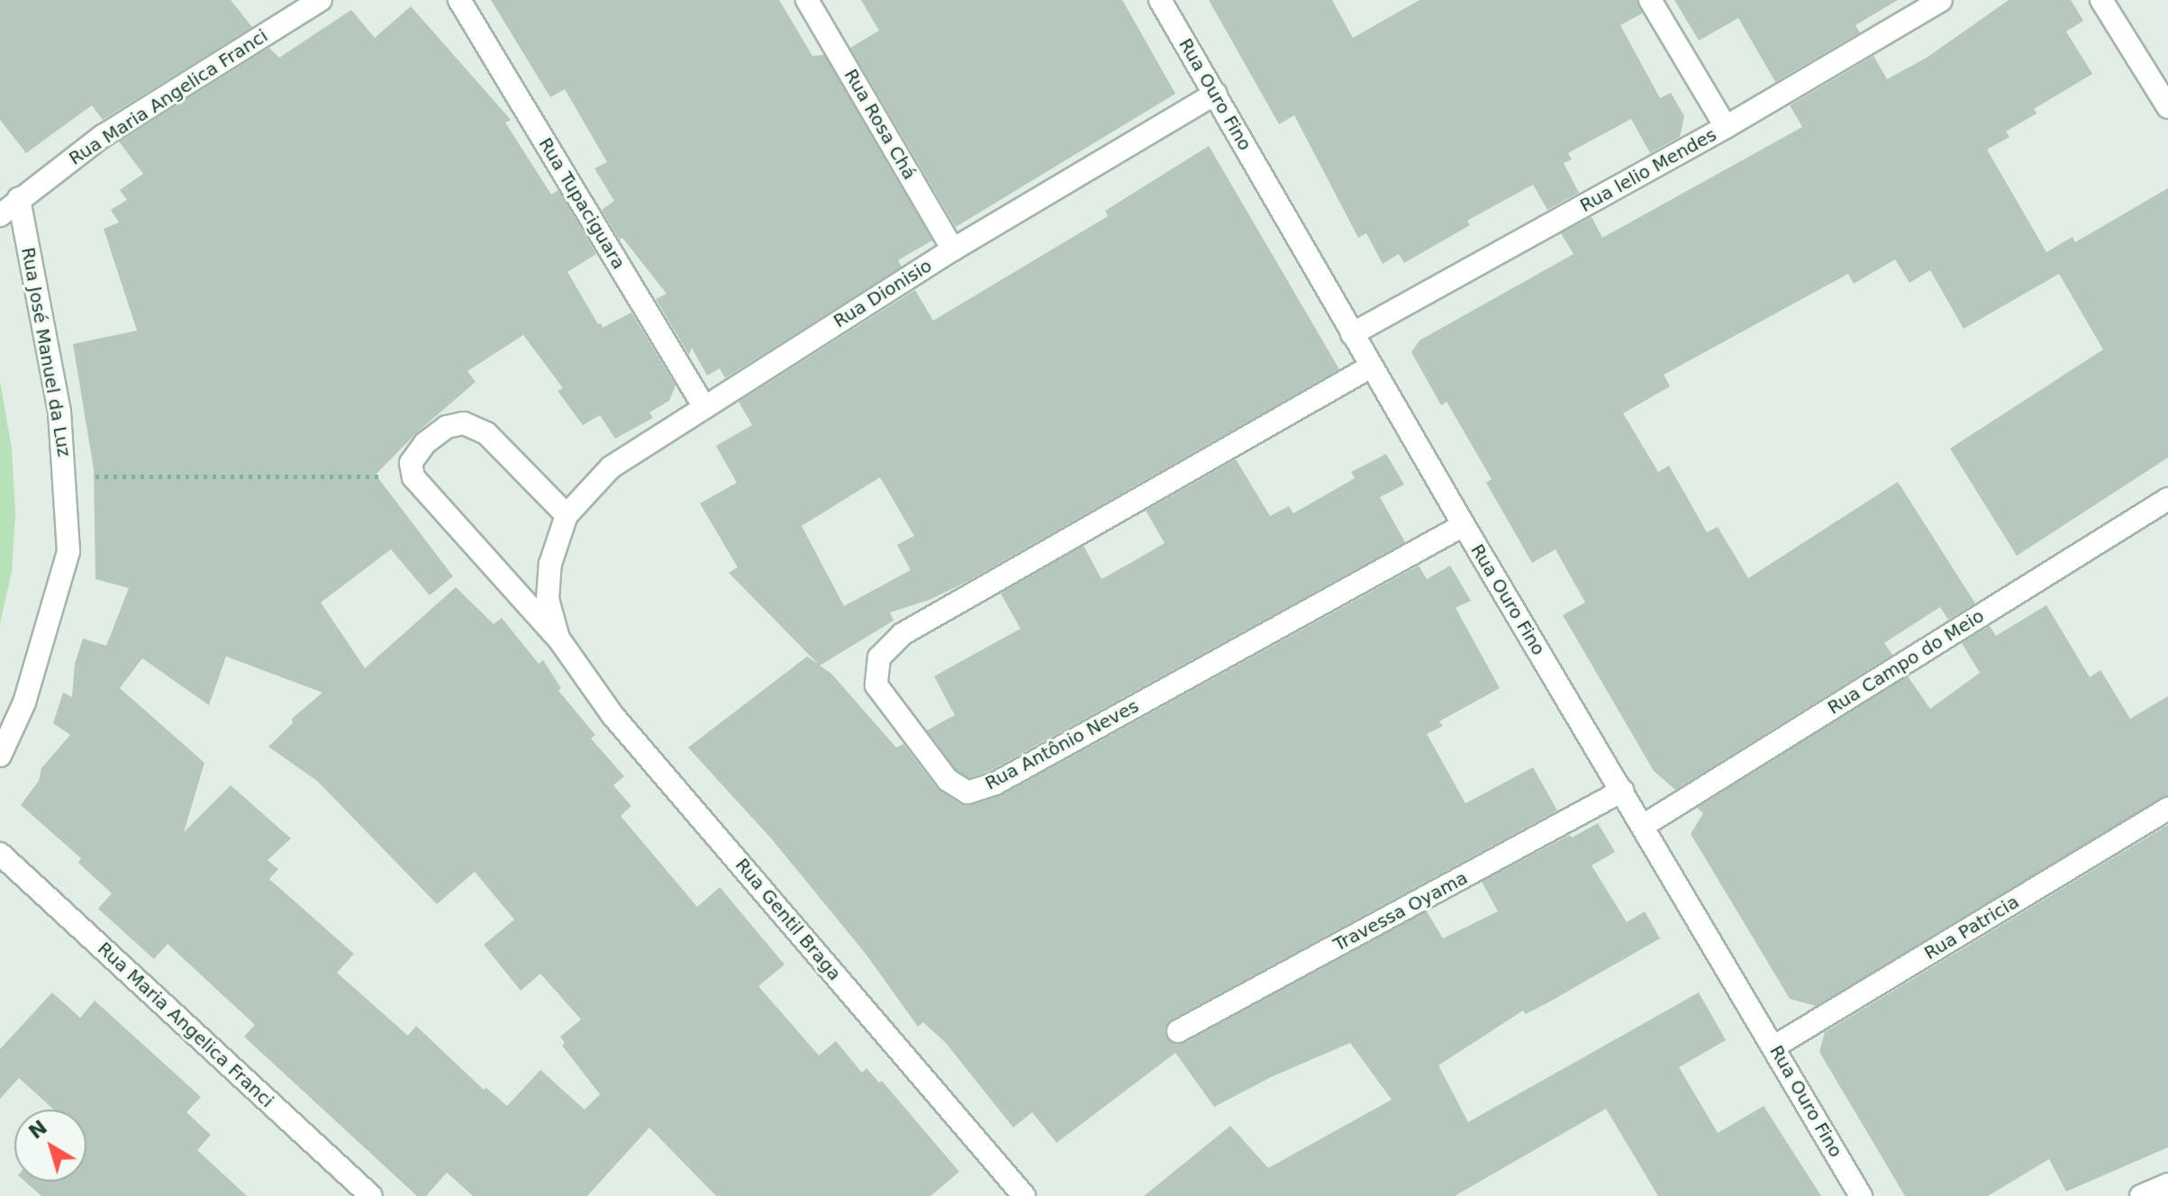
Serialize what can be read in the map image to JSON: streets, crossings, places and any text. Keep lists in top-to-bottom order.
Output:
{
  "streets": {
    "street": [
      "Rua Ouro Fino",
      "Rua Maria Angelica Franci",
      "Rua Rosa Chá",
      "Rua lelio Mendes",
      "Rua Tupaciguara",
      "Rua Dionisio",
      "Rua José Manuel da Luz",
      "Rua Campo do Meio",
      "Rua Antônio Neves",
      "Travessa Oyama",
      "Rua Gentil Braga",
      "Rua Patricia"
    ]
  },
  "crossings": [
    ["Rua Ouro Fino", "Rua lelio Mendes"],
    ["Rua Ouro Fino", "Rua Dionisio"],
    ["Rua Ouro Fino", "Rua Campo do Meio"],
    ["Rua Ouro Fino", "Rua Antônio Neves"],
    ["Rua Ouro Fino", "Travessa Oyama"],
    ["Rua Ouro Fino", "Rua Patricia"],
    ["Rua Maria Angelica Franci", "Rua José Manuel da Luz"],
    ["Rua Rosa Chá", "Rua Dionisio"],
    ["Rua Tupaciguara", "Rua Dionisio"],
    ["Rua Dionisio", "Rua Gentil Braga"]
  ],
  "north": "top left"
}
